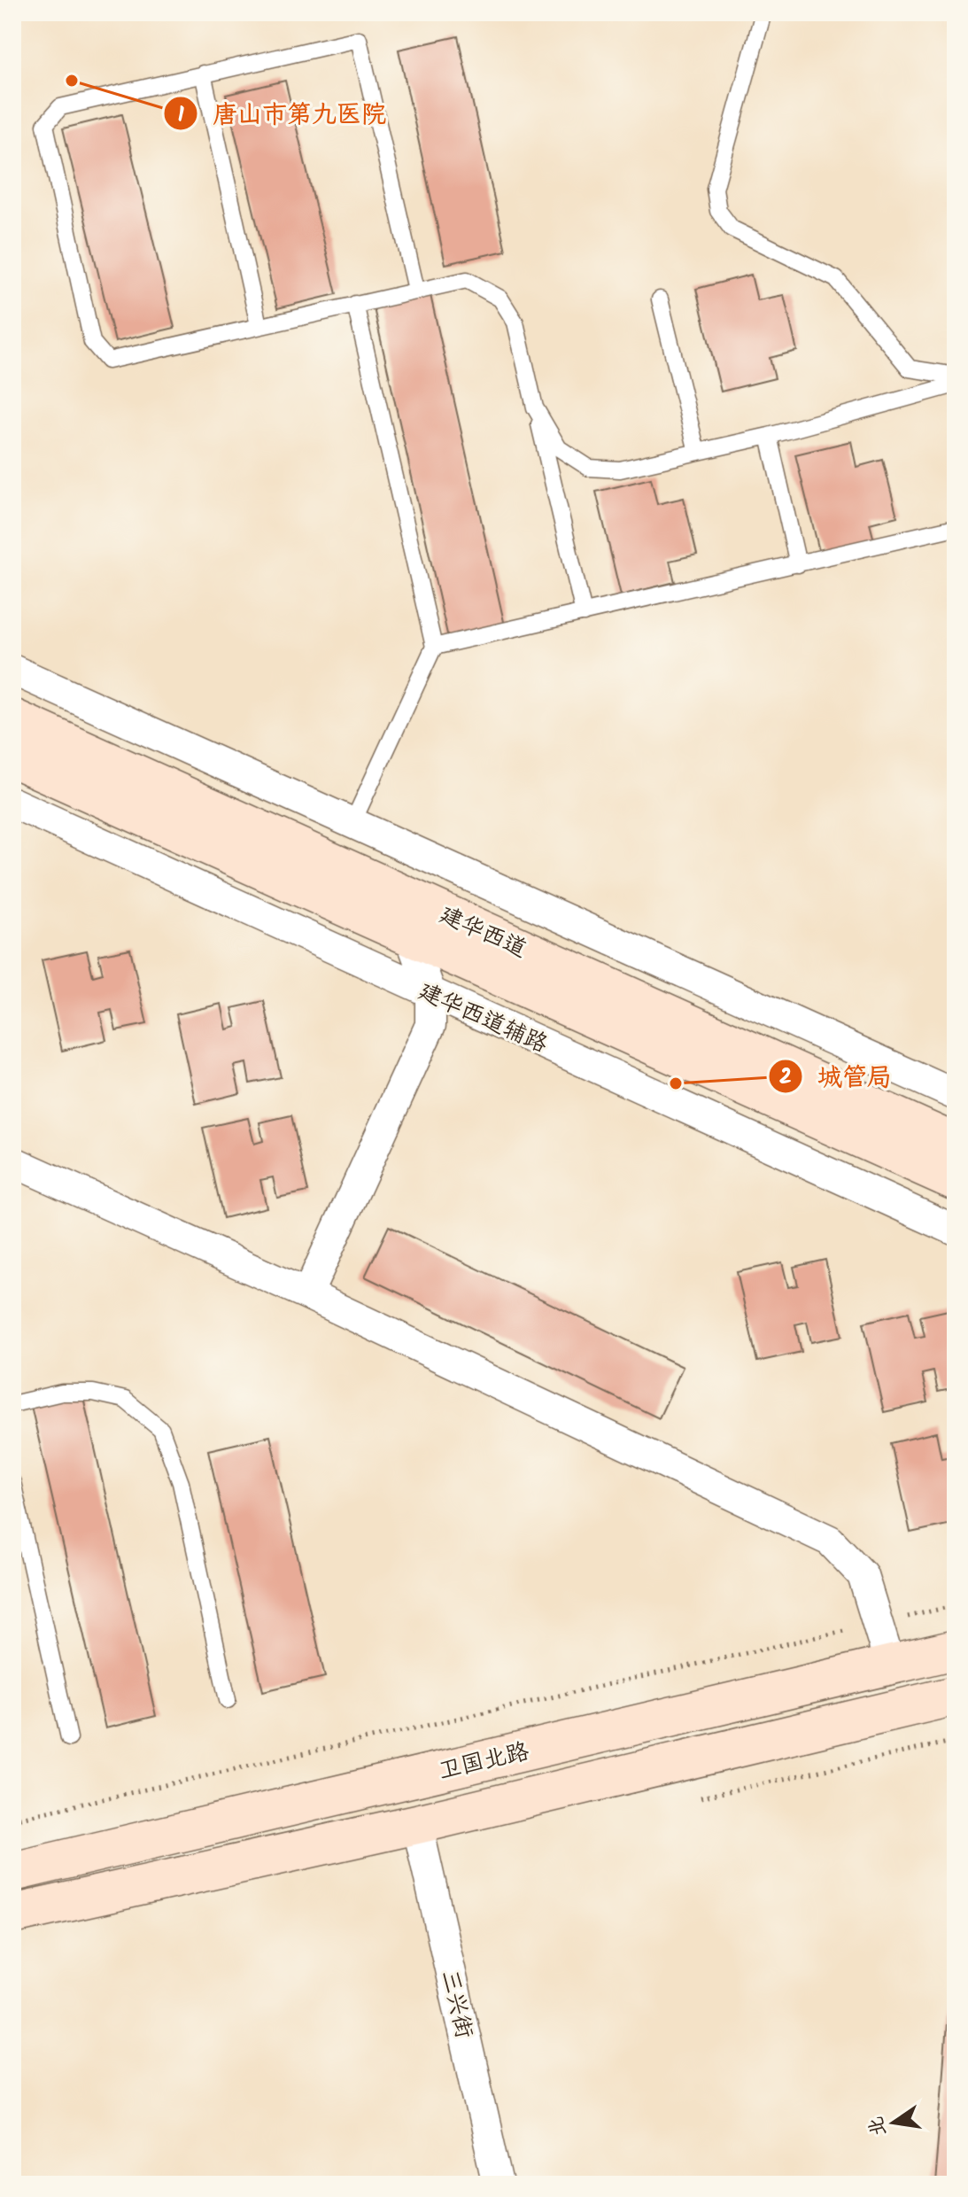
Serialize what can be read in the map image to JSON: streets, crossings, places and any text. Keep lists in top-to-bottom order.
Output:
{
  "streets": {
    "main road": ["建华西道", "卫国北路"],
    "street": ["建华西道辅路", "三兴街"]
  },
  "crossings": [
    ["卫国北路", "三兴街"]
  ],
  "places": ["唐山市第九医院", "城管局"],
  "north": "left"
}
